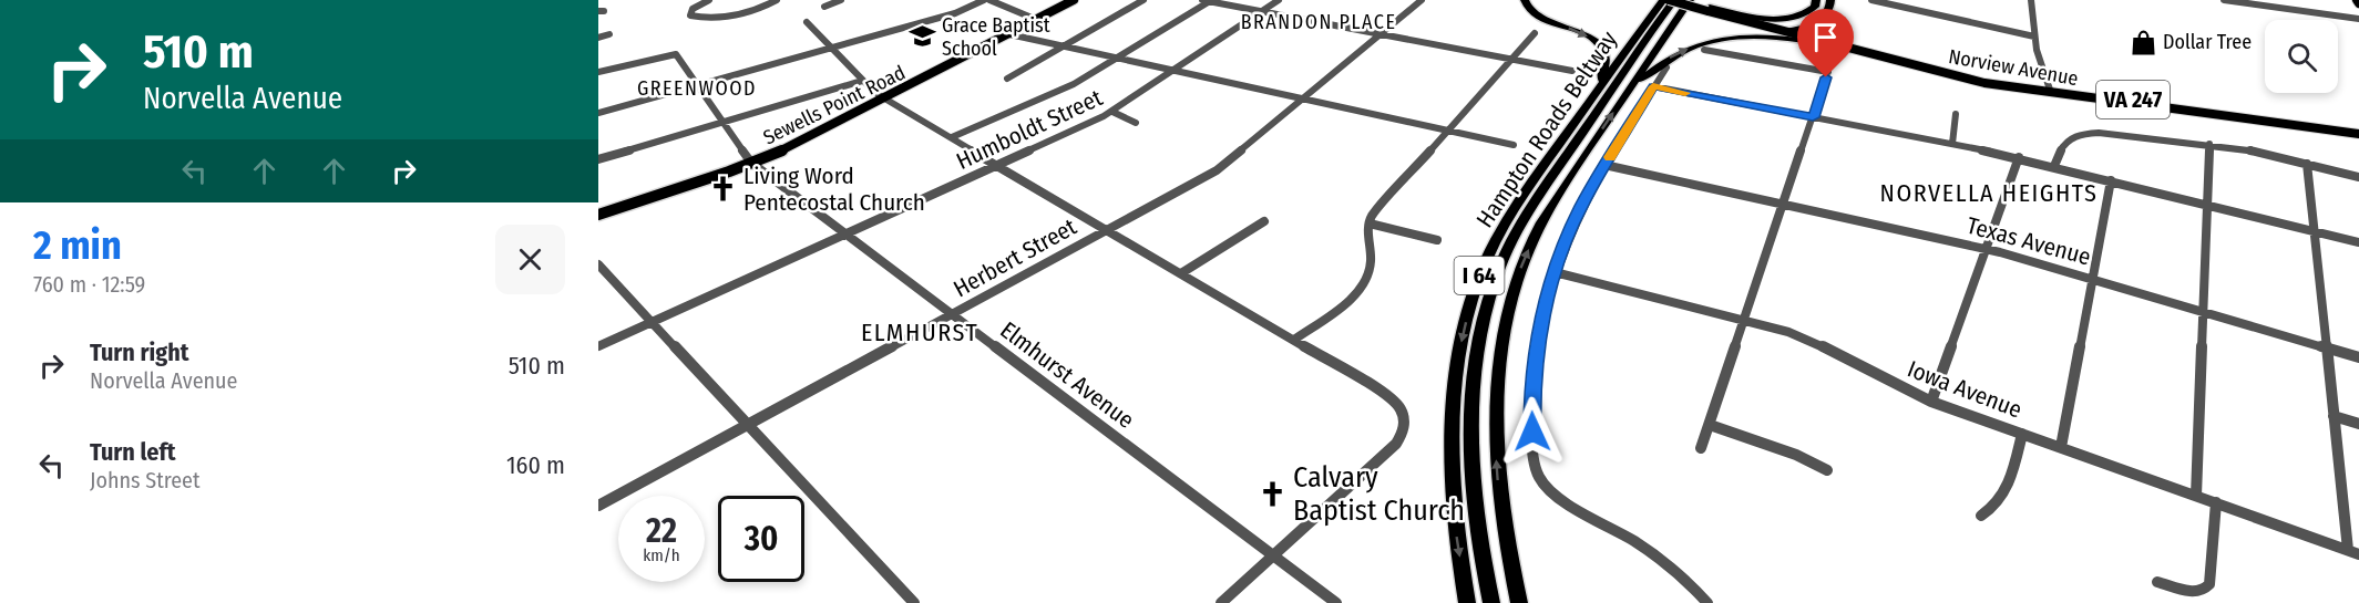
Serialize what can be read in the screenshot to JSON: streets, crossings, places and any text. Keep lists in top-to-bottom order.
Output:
{
  "streets": {
    "highway": ["Hampton Roads Beltway", "I 64"],
    "main road": ["Norview Avenue", "VA 247", "Sewells Point Road"],
    "street": [
      "Humboldt Street",
      "Texas Avenue",
      "Herbert Street",
      "Elmhurst Avenue",
      "Iowa Avenue"
    ]
  },
  "crossings": [
    ["Norview Avenue", "Hampton Roads Beltway"],
    ["Sewells Point Road", "Elmhurst Avenue"],
    ["Humboldt Street", "Elmhurst Avenue"],
    ["Herbert Street", "Elmhurst Avenue"]
  ],
  "districts": [
    "BRANDON PLACE",
    "GREENWOOD",
    "NORVELLA HEIGHTS",
    "ELMHURST"
  ],
  "places": {
    "school or university": ["Grace Baptist School"],
    "shop": ["Dollar Tree"],
    "church": ["Living Word Pentecostal Church", "Calvary Baptist Church"]
  },
  "page": {
    "turn": ["510 m", "Norvella Avenue"],
    "heading": ["2 min", "760 m · 12:59"],
    "list": [
      {
        "name": "Turn right",
        "note": "Norvella Avenue",
        "value": "510 m"
      },
      {
        "name": "Turn left",
        "note": "Johns Street",
        "value": "160 m"
      }
    ],
    "speed": "22 km/h",
    "limit": "30"
  }
}
